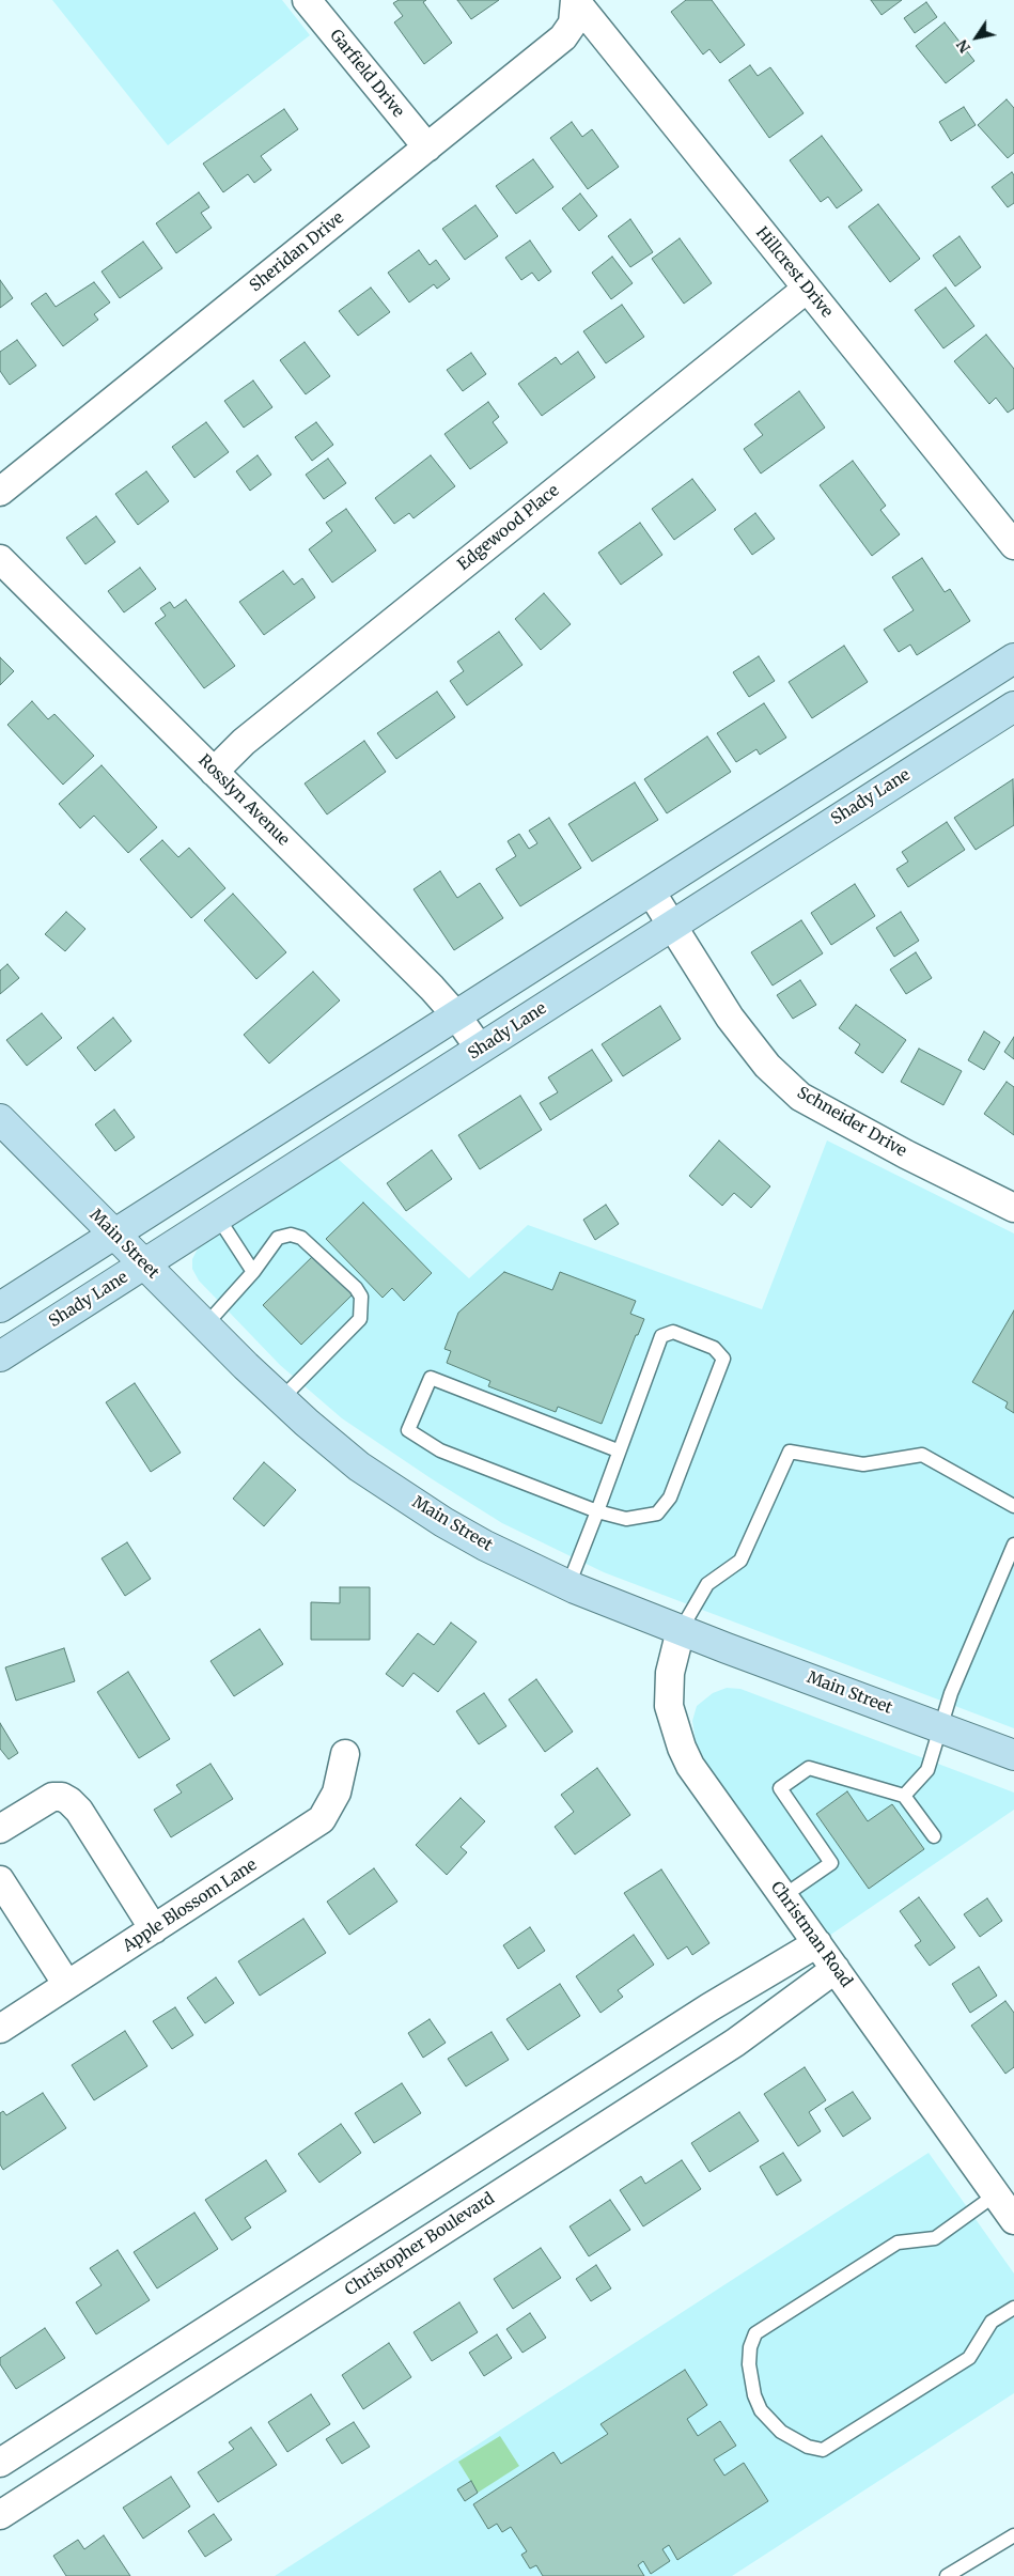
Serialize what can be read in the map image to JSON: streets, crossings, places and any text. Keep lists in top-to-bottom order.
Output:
{
  "streets": {
    "street": [
      "Garfield Drive",
      "Sheridan Drive",
      "Hillcrest Drive",
      "Edgewood Place",
      "Shady Lane",
      "Rosslyn Avenue",
      "Schneider Drive",
      "Main Street",
      "Apple Blossom Lane",
      "Christman Road",
      "Christopher Boulevard"
    ]
  },
  "crossings": [
    ["Garfield Drive", "Sheridan Drive"],
    ["Sheridan Drive", "Hillcrest Drive"],
    ["Hillcrest Drive", "Edgewood Place"],
    ["Edgewood Place", "Rosslyn Avenue"],
    ["Shady Lane", "Rosslyn Avenue"],
    ["Shady Lane", "Schneider Drive"],
    ["Shady Lane", "Main Street"],
    ["Main Street", "Christman Road"],
    ["Christman Road", "Christopher Boulevard"]
  ],
  "north": "bottom left"
}
